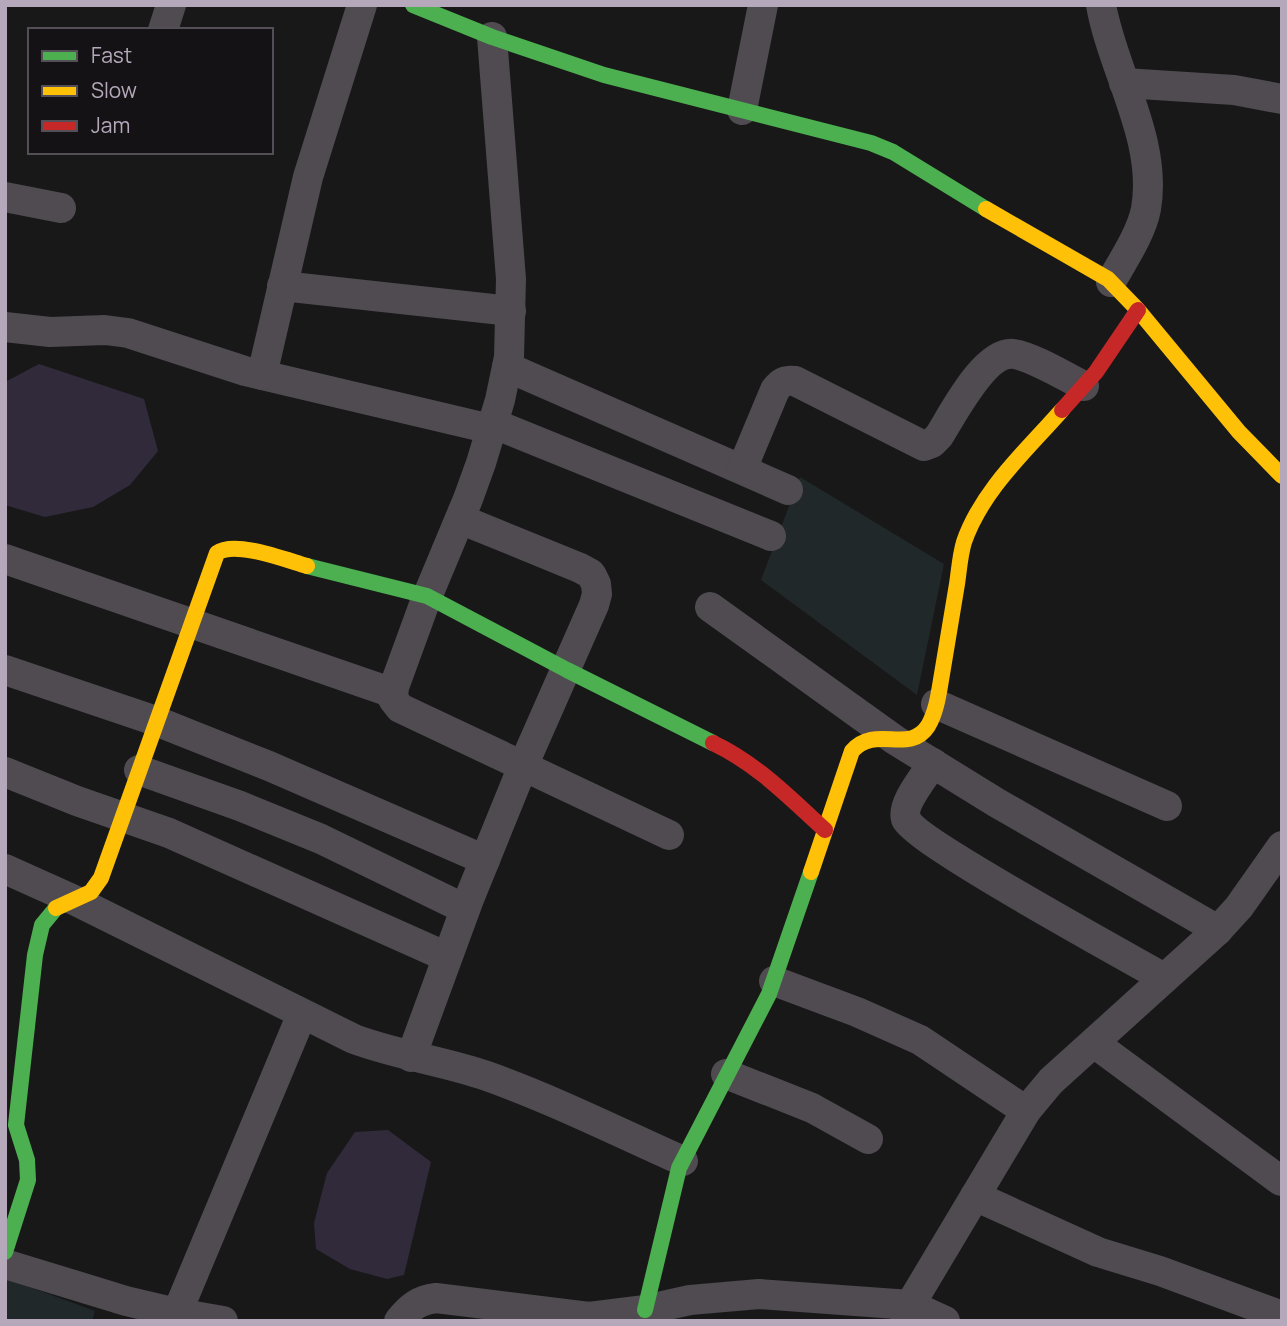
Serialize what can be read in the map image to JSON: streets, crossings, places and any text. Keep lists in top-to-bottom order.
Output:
{
  "legend": ["Fast", "Slow", "Jam"]
}
